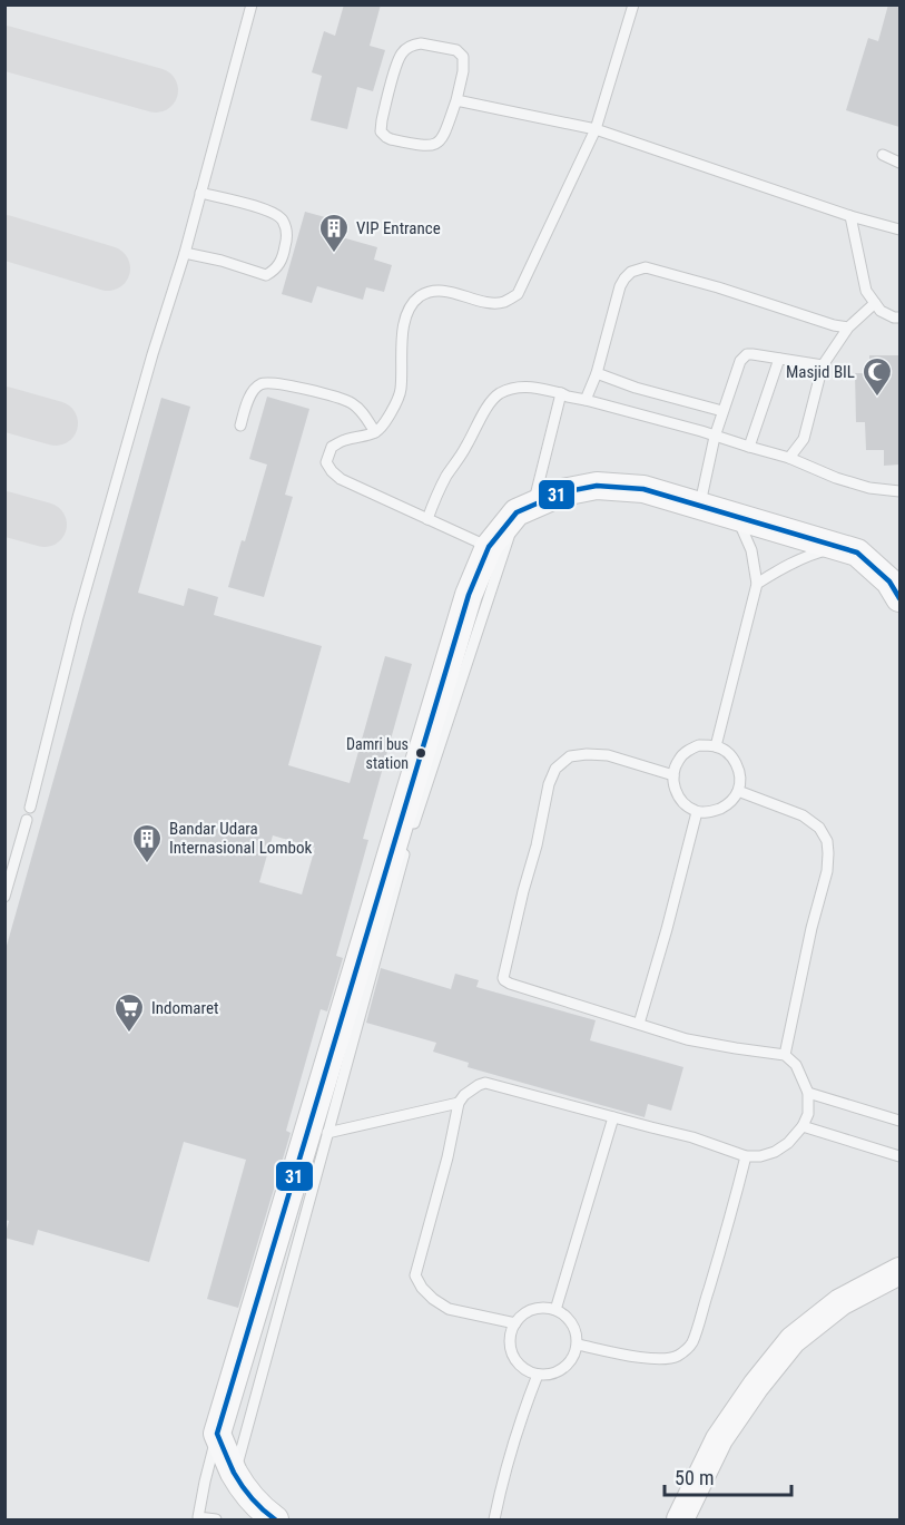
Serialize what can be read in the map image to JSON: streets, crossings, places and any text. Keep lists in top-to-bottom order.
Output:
{
  "places": {
    "building": ["VIP Entrance", "Bandar Udara Internasional Lombok"],
    "mosque": ["Masjid BIL"],
    "other": ["Damri bus station"],
    "supermarket": ["Indomaret"]
  },
  "lines": ["transit line 31"],
  "scale_bar": "50 m"
}
